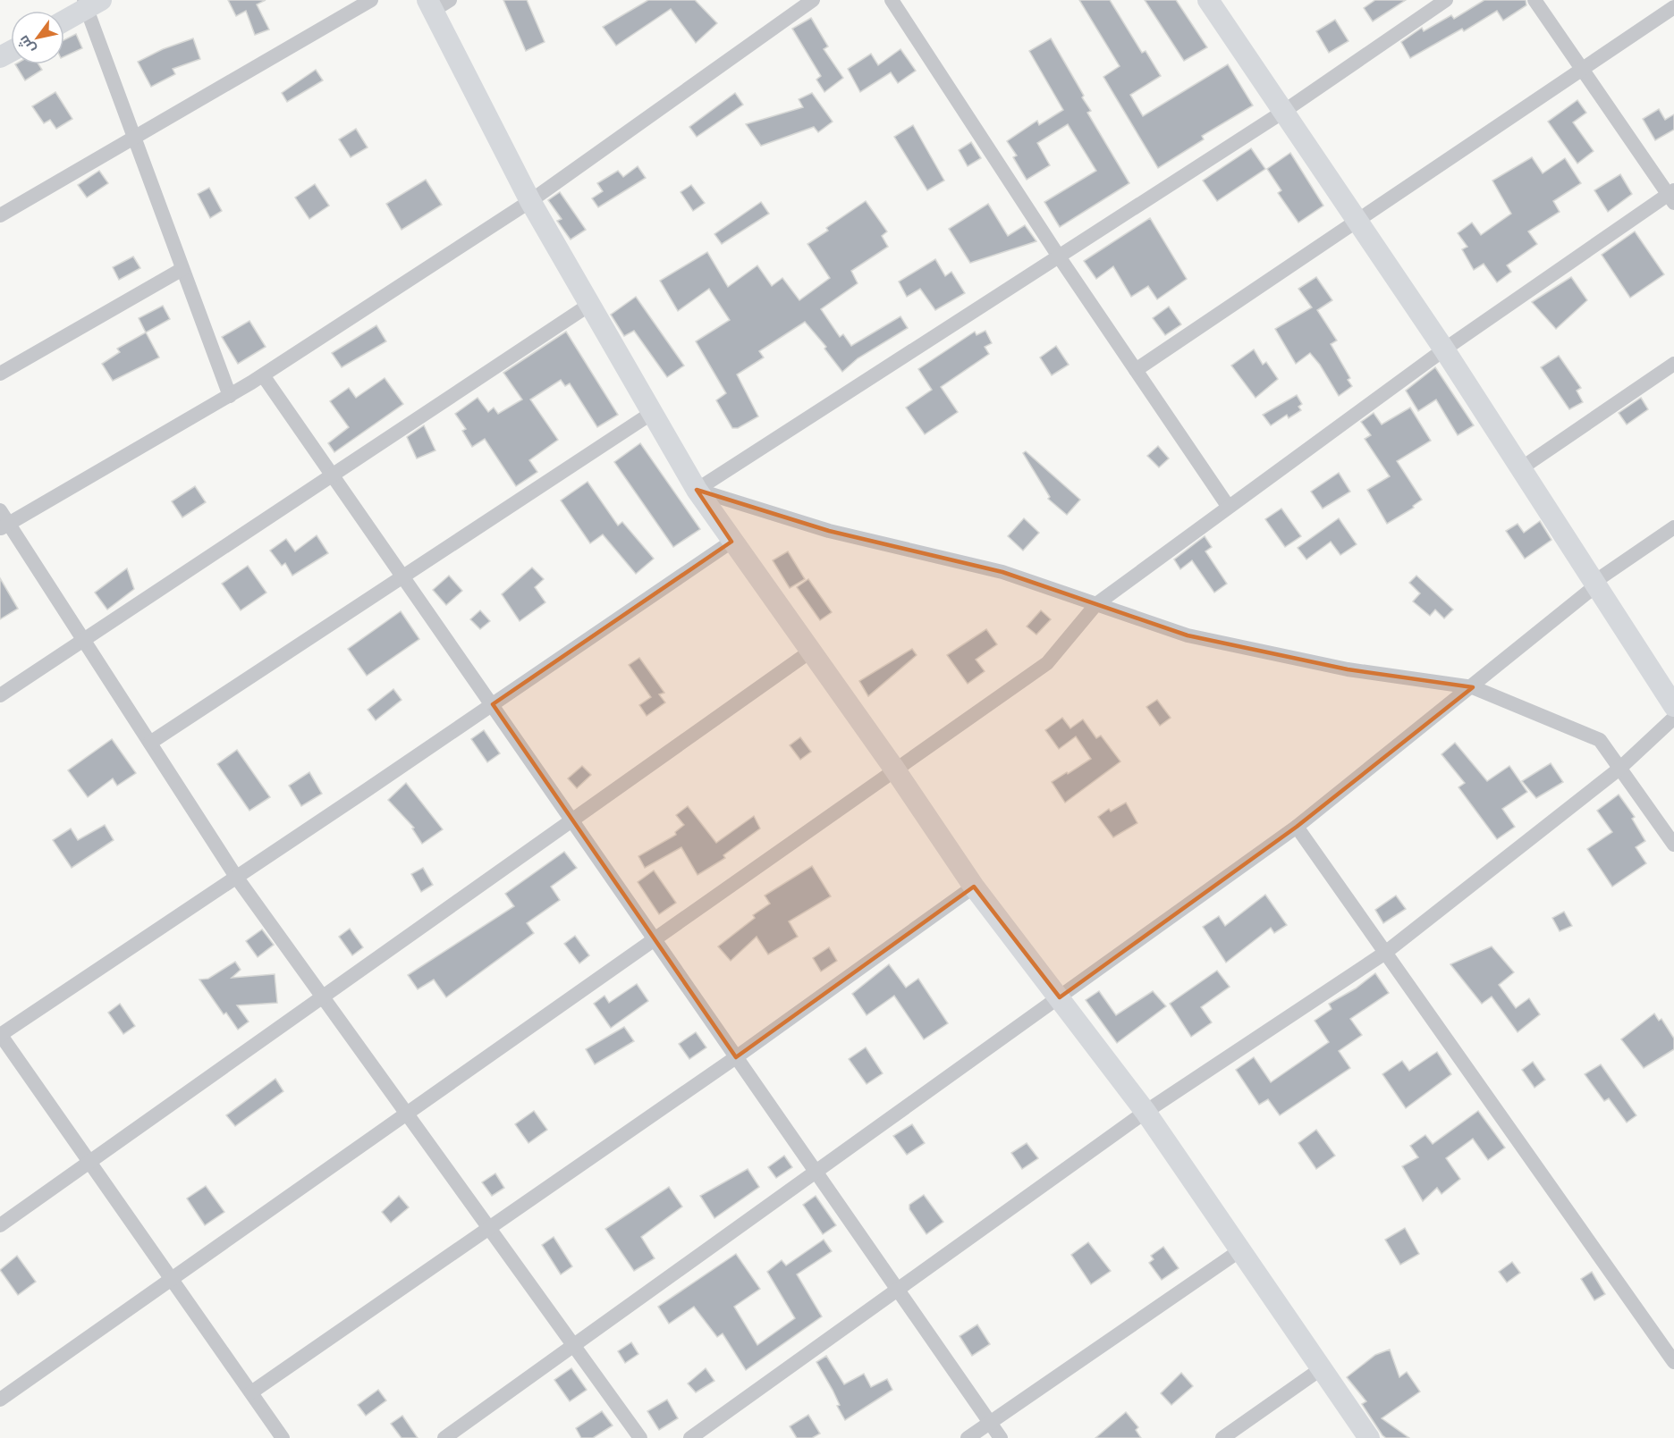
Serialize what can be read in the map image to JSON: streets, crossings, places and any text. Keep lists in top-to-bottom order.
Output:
{
  "north": "bottom left"
}
